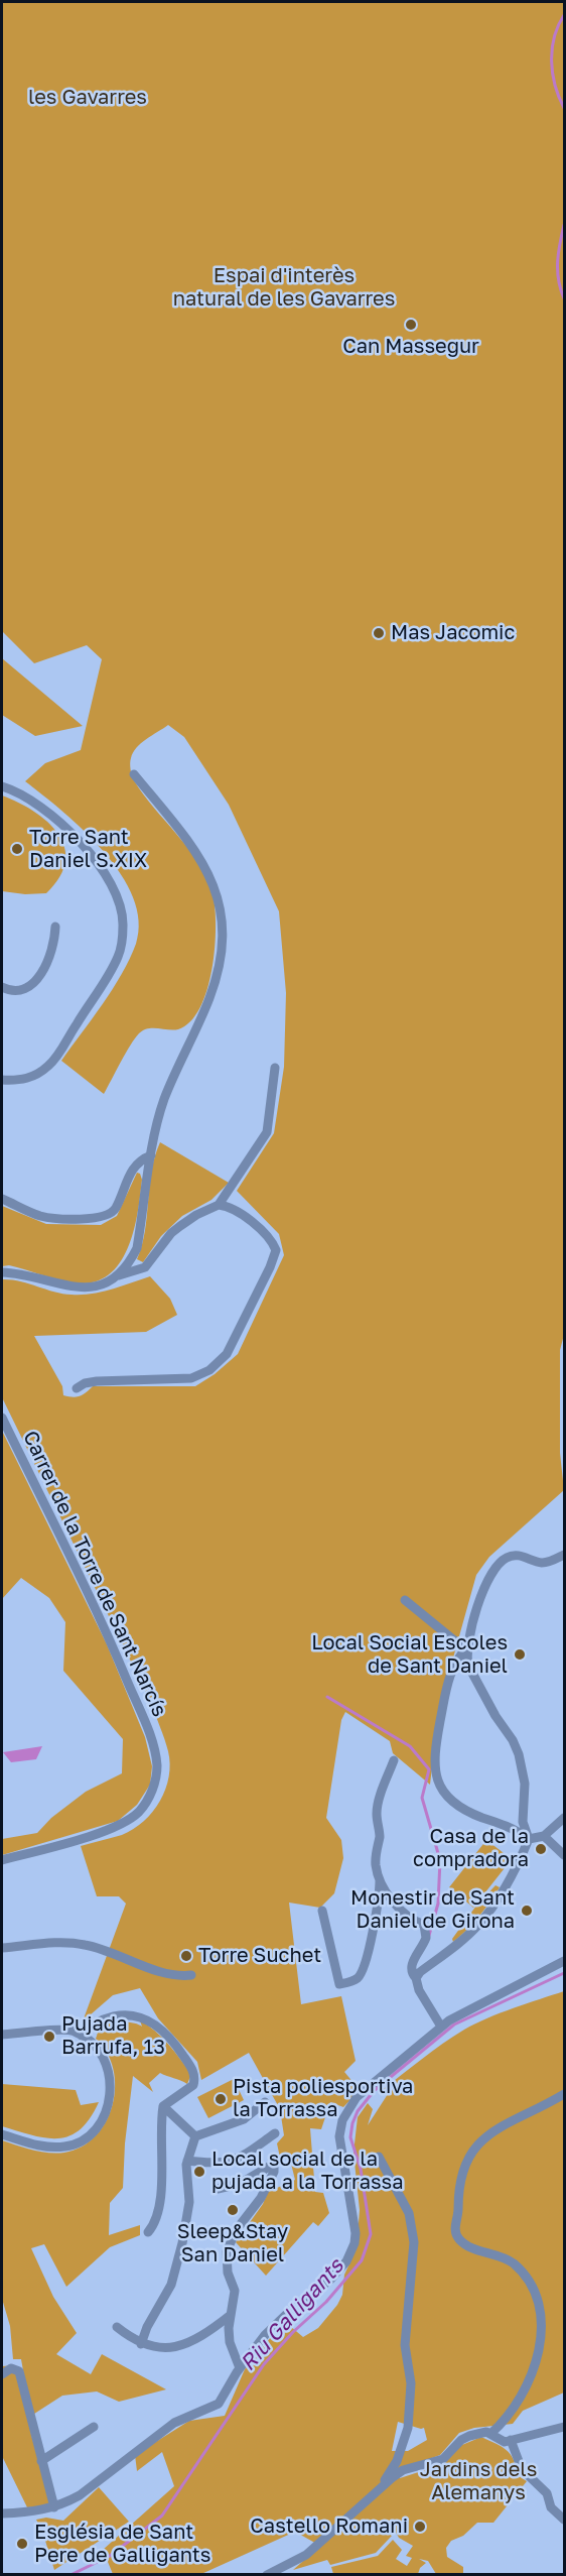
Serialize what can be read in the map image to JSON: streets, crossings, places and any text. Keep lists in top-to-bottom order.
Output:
{
  "streets": {
    "street": ["Carrer de la Torre de Sant Narcís"]
  },
  "water": ["Riu Galligants"],
  "parks": ["les Gavarres", "Espai d'interès natural de les Gavarres", "Jardins dels Alemanys"],
  "places": [
    "Can Massegur",
    "Mas Jacomic",
    "Torre Sant Daniel S.XIX",
    "Local Social Escoles de Sant Daniel",
    "Casa de la compradora",
    "Monestir de Sant Daniel de Girona",
    "Torre Suchet",
    "Pujada Barrufa, 13",
    "Pista poliesportiva la Torrassa",
    "Local social de la pujada a la Torrassa",
    "Sleep&Stay San Daniel",
    "Castello Romani",
    "Església de Sant Pere de Galligants"
  ]
}
